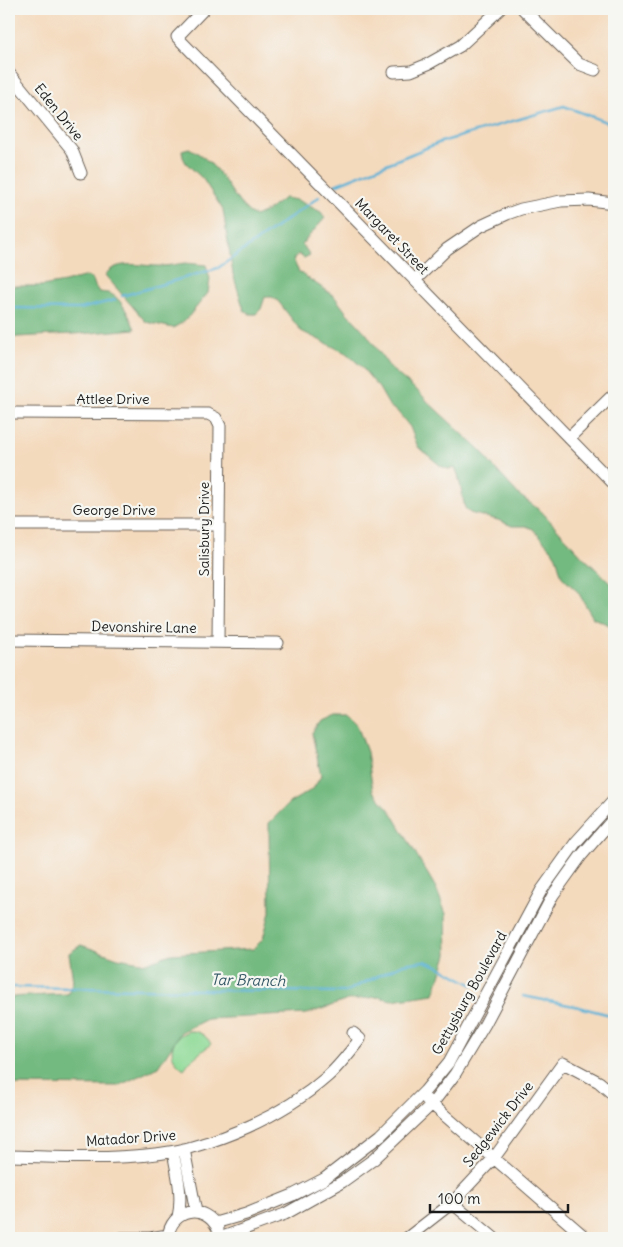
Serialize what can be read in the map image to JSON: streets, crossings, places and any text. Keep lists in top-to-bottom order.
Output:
{
  "streets": {
    "street": [
      "Eden Drive",
      "Margaret Street",
      "Attlee Drive",
      "George Drive",
      "Salisbury Drive",
      "Devonshire Lane",
      "Gettysburg Boulevard",
      "Sedgewick Drive",
      "Matador Drive"
    ]
  },
  "crossings": [
    ["Attlee Drive", "Salisbury Drive"],
    ["George Drive", "Salisbury Drive"],
    ["Salisbury Drive", "Devonshire Lane"]
  ],
  "water": ["Tar Branch"],
  "scale_bar": "100 m"
}
